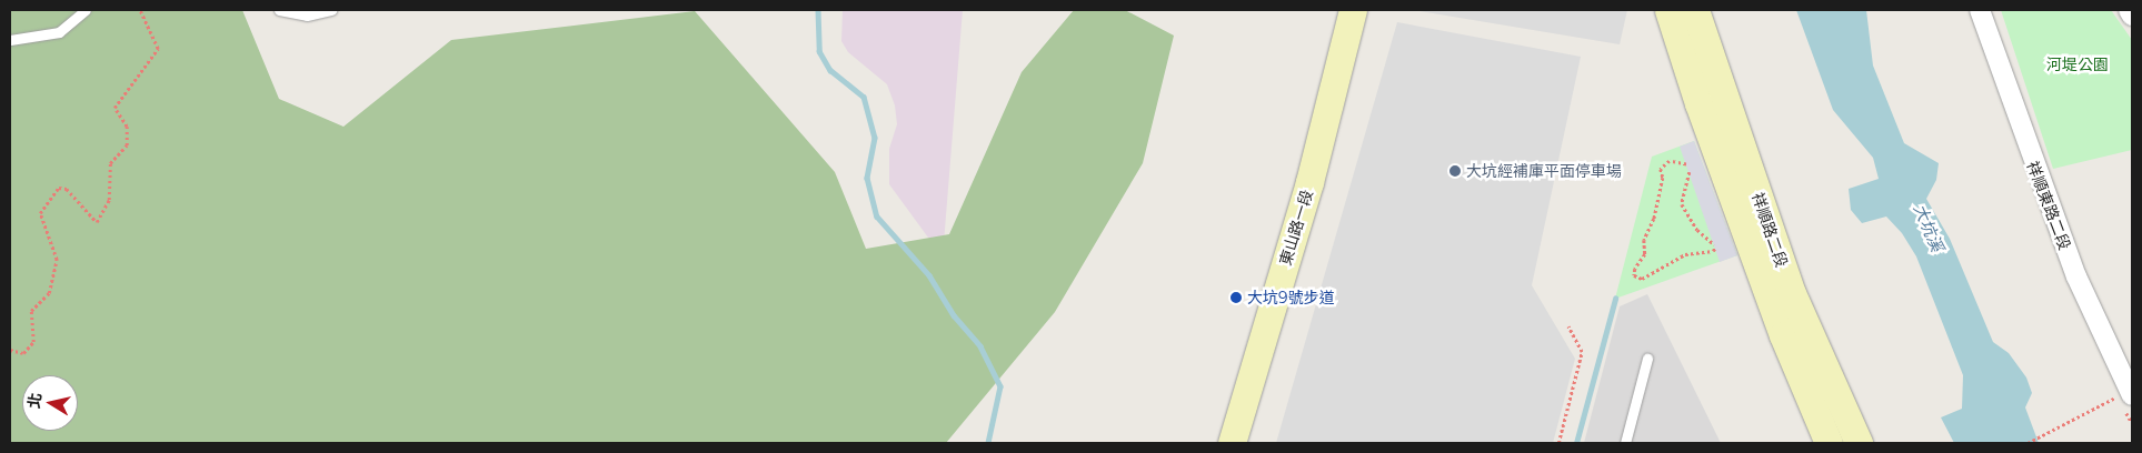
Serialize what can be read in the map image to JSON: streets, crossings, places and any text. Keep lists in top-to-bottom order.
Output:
{
  "streets": {
    "street": ["祥順東路二段", "東山路一段", "祥順路二段"]
  },
  "water": ["大坑溪"],
  "parks": ["河堤公園"],
  "places": ["大坑經補庫平面停車場", "大坑9號步道"],
  "north": "left"
}
